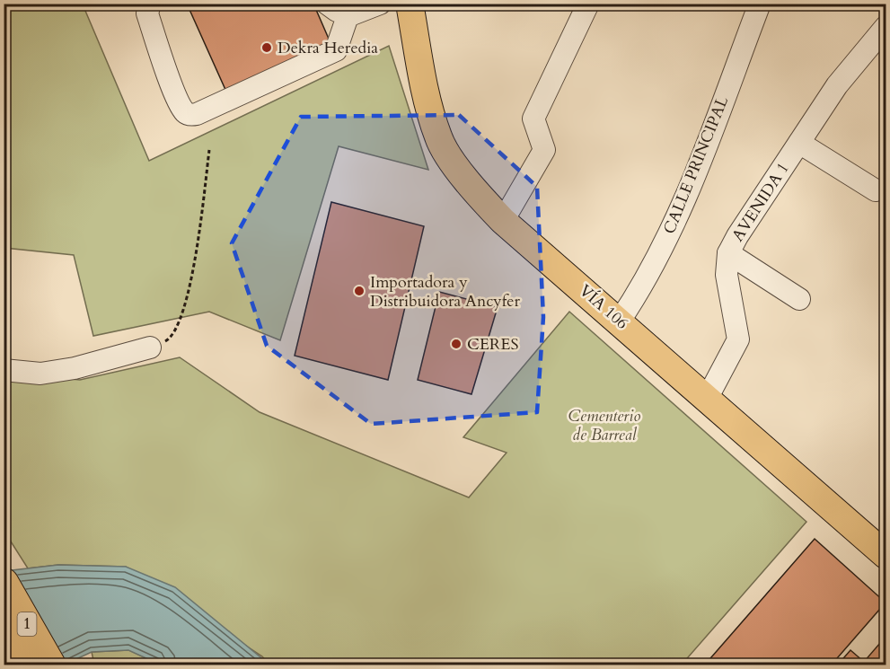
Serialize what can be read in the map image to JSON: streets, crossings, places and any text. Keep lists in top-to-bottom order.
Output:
{
  "streets": {
    "highway": ["1"],
    "main road": ["VÍA 106"],
    "street": ["CALLE PRINCIPAL", "AVENIDA 1"]
  },
  "crossings": [
    ["CALLE PRINCIPAL", "VÍA 106"],
    ["AVENIDA 1", "VÍA 106"]
  ],
  "parks": ["Cementerio de Barreal"],
  "places": ["Dekra Heredia", "Importadora y Distribuidora Ancyfer", "CERES"]
}
